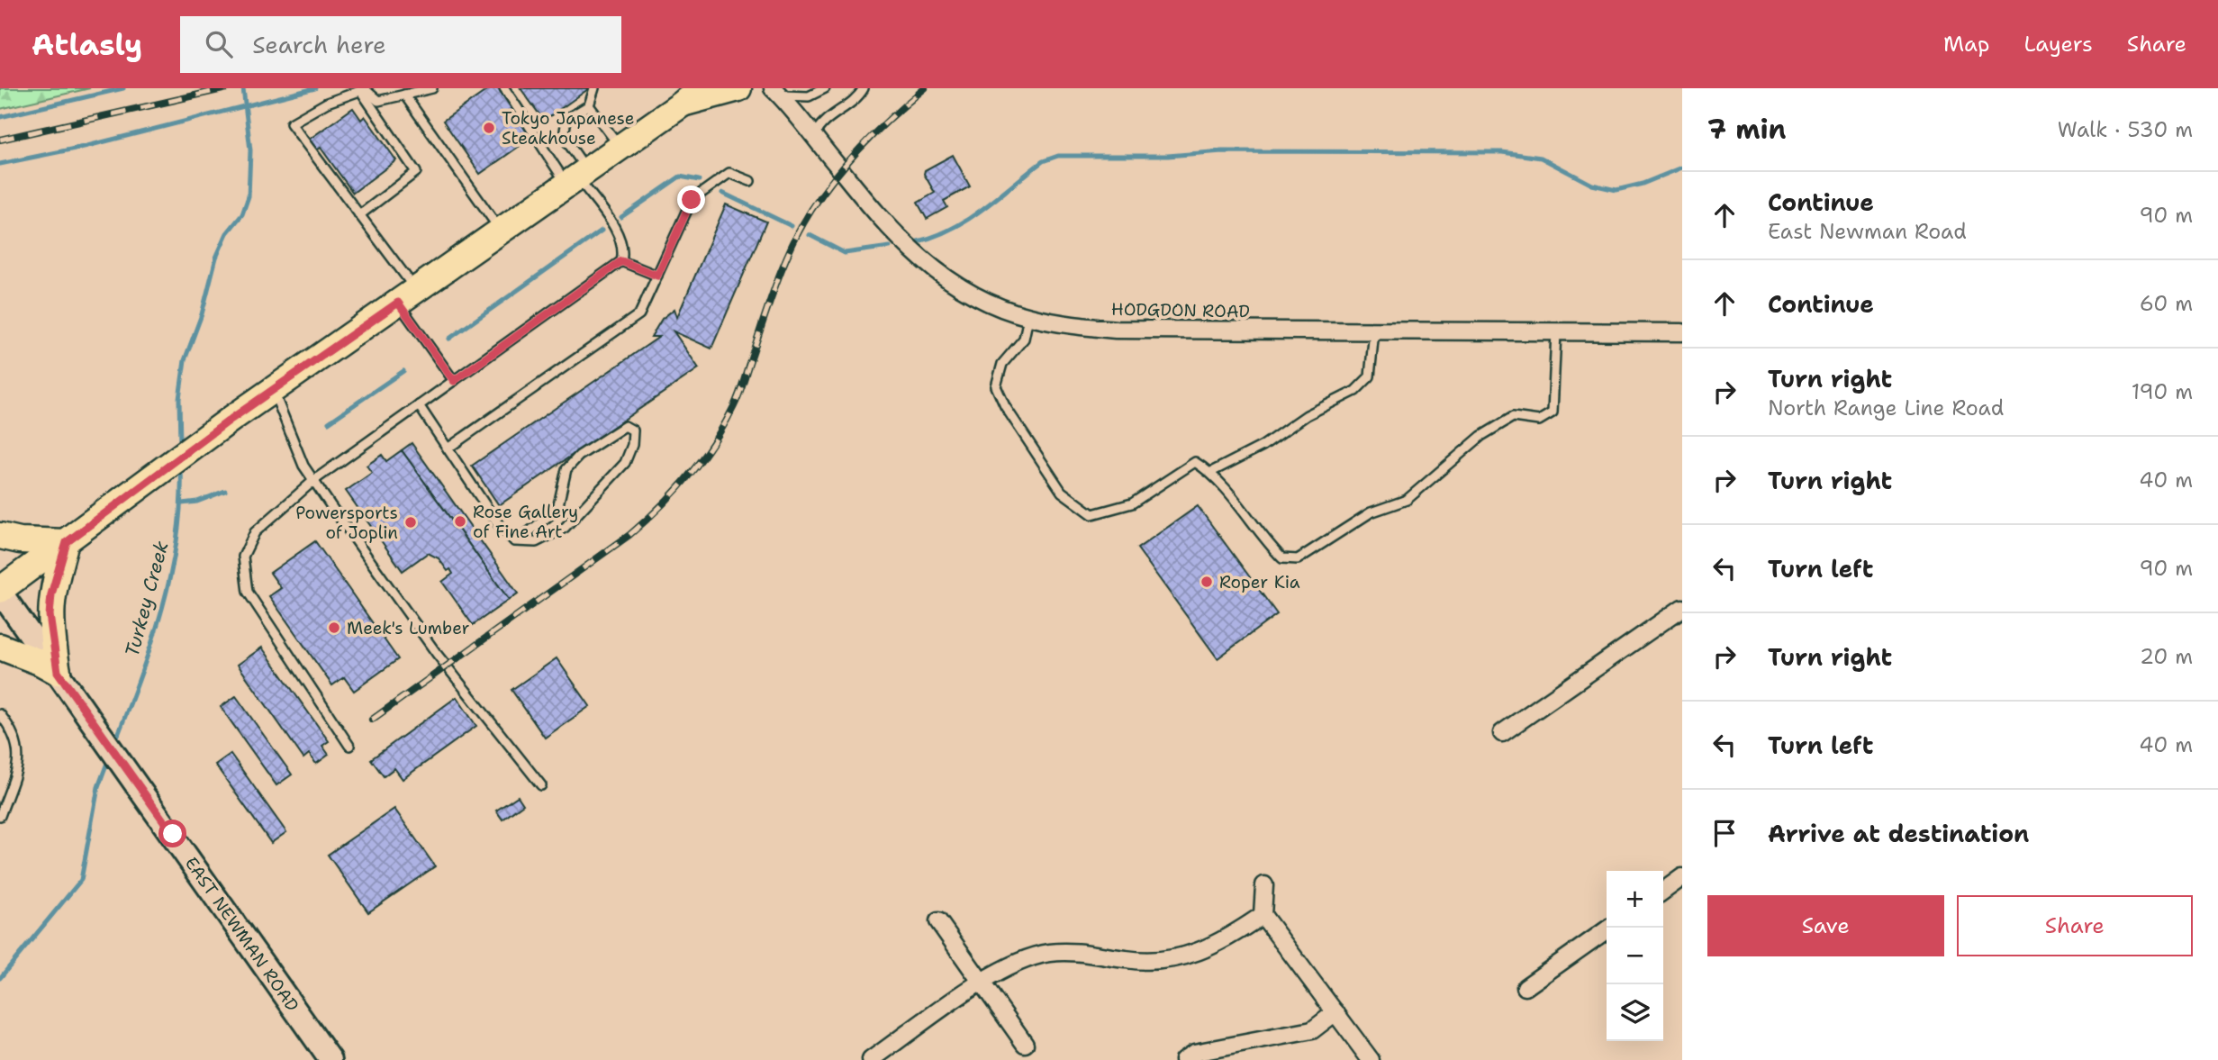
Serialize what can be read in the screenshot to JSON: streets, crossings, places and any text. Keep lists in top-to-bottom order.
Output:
{
  "streets": {
    "street": ["HODGDON ROAD", "EAST NEWMAN ROAD"]
  },
  "water": ["Turkey Creek"],
  "places": [
    "Tokyo Japanese Steakhouse",
    "Rose Gallery of Fine Art",
    "Powersports of Joplin",
    "Roper Kia",
    "Meek's Lumber"
  ],
  "page": {
    "header": "Atlasly",
    "search": "Search here",
    "nav": ["Map", "Layers", "Share"],
    "heading": ["7 min", "Walk · 530 m"],
    "list": [
      ["Continue", "East Newman Road", "90 m"],
      ["Continue", "60 m"],
      ["Turn right", "North Range Line Road", "190 m"],
      ["Turn right", "40 m"],
      ["Turn left", "90 m"],
      ["Turn right", "20 m"],
      ["Turn left", "40 m"],
      "Arrive at destination"
    ],
    "map_buttons": ["+", "−"],
    "buttons": ["Save", "Share"]
  }
}
